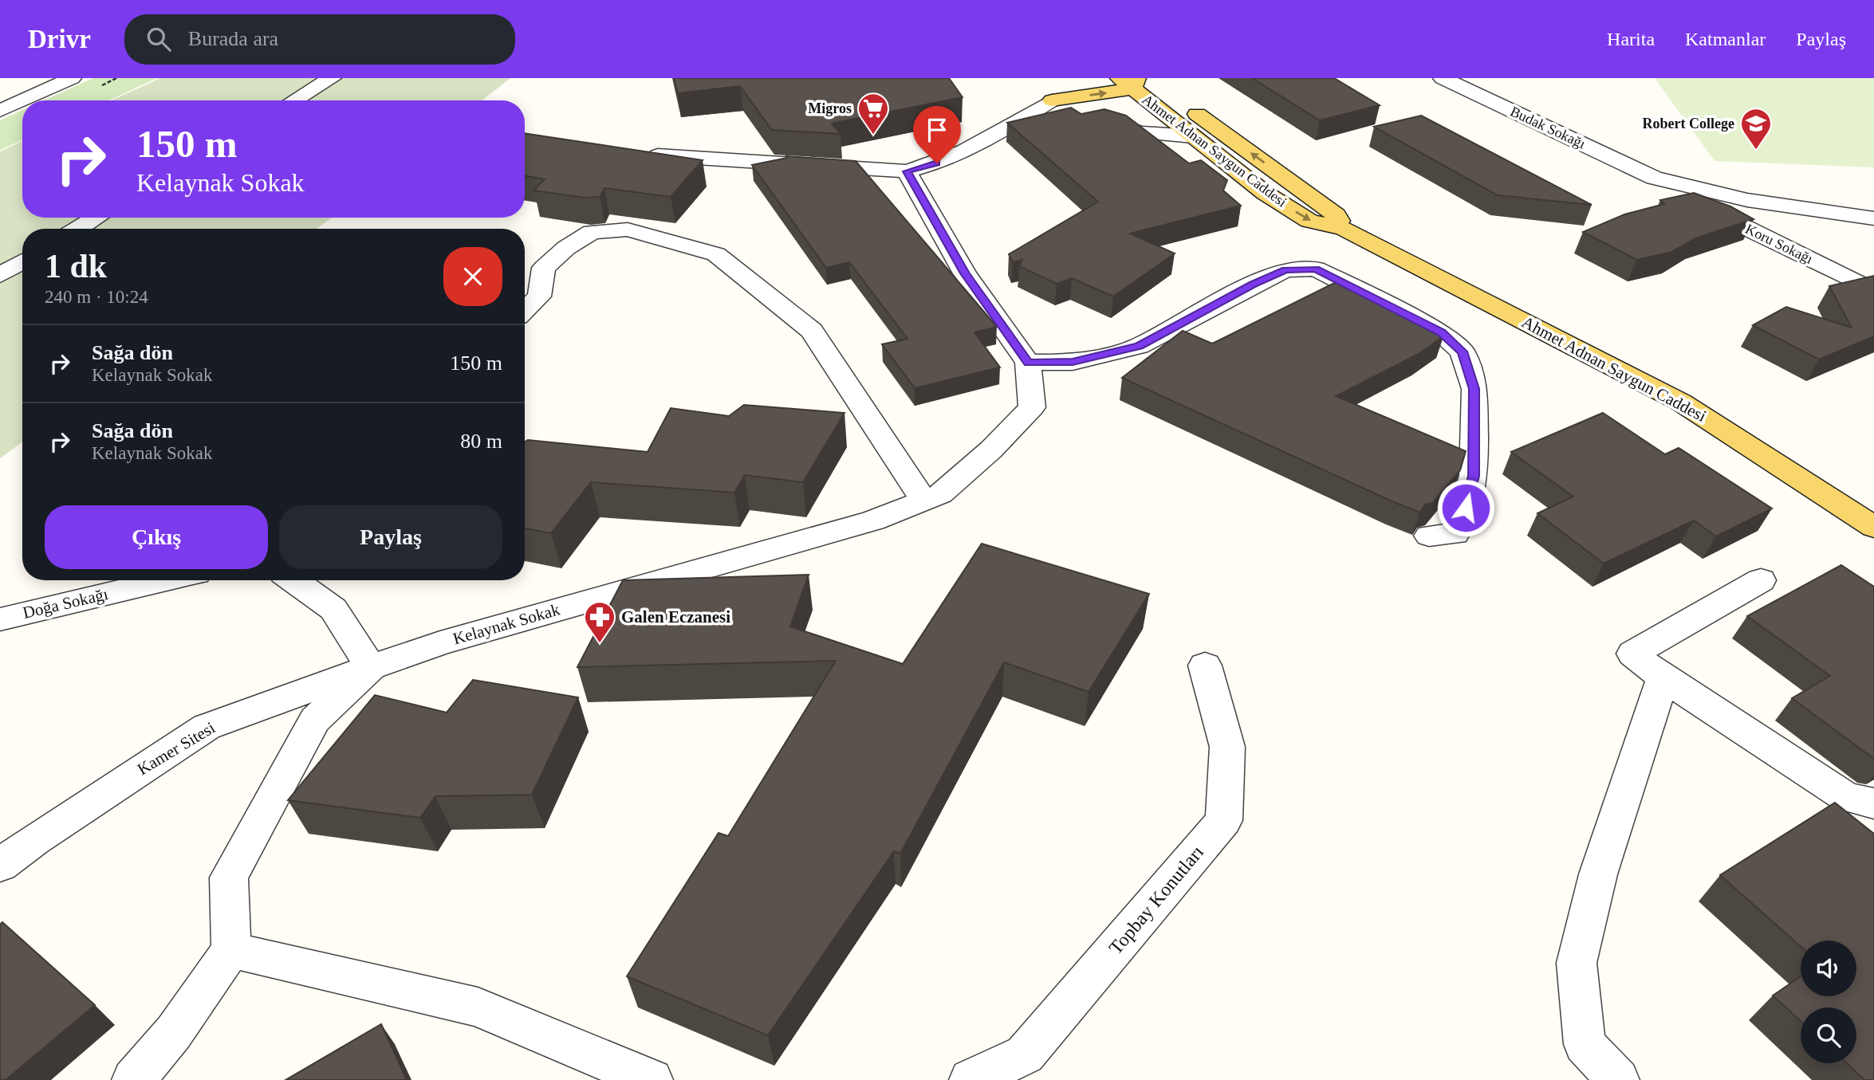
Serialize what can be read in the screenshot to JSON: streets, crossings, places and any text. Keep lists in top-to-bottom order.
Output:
{
  "streets": {
    "main road": ["Ahmet Adnan Saygun Caddesi"],
    "street": [
      "Budak Sokağı",
      "Koru Sokağı",
      "Doğa Sokağı",
      "Kelaynak Sokak",
      "Kamer Sitesi",
      "Topbay Konutları"
    ]
  },
  "crossings": [
    ["Kelaynak Sokak", "Kamer Sitesi"]
  ],
  "places": {
    "supermarket": ["Migros"],
    "school or university": ["Robert College"],
    "pharmacy": ["Galen Eczanesi"]
  },
  "page": {
    "header": "Drivr",
    "search": "Burada ara",
    "nav": ["Harita", "Katmanlar", "Paylaş"],
    "turn": ["150 m", "Kelaynak Sokak"],
    "heading": ["1 dk", "240 m · 10:24"],
    "list": [
      {
        "name": "Sağa dön",
        "note": "Kelaynak Sokak",
        "value": "150 m"
      },
      {
        "name": "Sağa dön",
        "note": "Kelaynak Sokak",
        "value": "80 m"
      }
    ],
    "buttons": ["Çıkış", "Paylaş"]
  }
}
